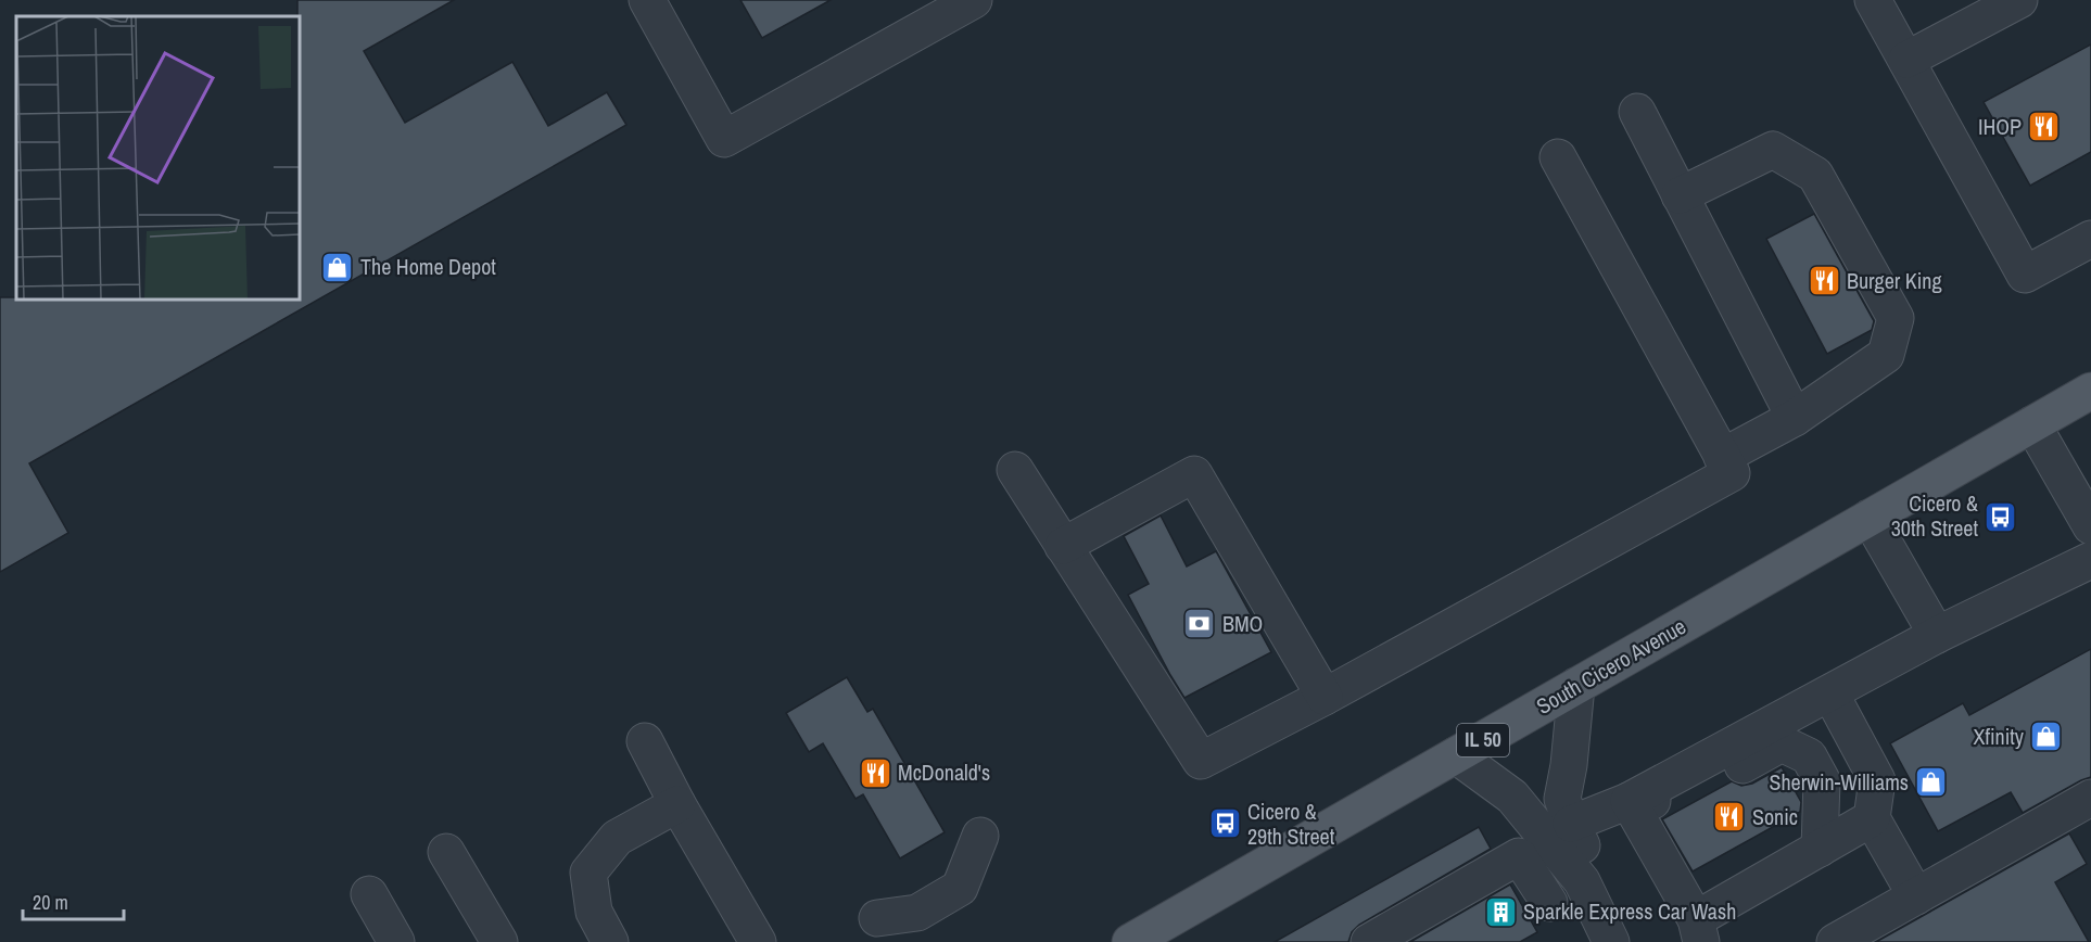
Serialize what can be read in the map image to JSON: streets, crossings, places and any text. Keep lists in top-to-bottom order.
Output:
{
  "streets": {
    "main road": ["South Cicero Avenue", "IL 50"]
  },
  "places": {
    "restaurant": [
      "IHOP",
      "Burger King",
      "McDonald's",
      "Sonic"
    ],
    "shop": ["The Home Depot", "Xfinity", "Sherwin-Williams"],
    "bus stop": ["Cicero & 30th Street", "Cicero & 29th Street"],
    "bank": ["BMO"],
    "building": ["Sparkle Express Car Wash"]
  },
  "scale_bar": "20 m"
}
